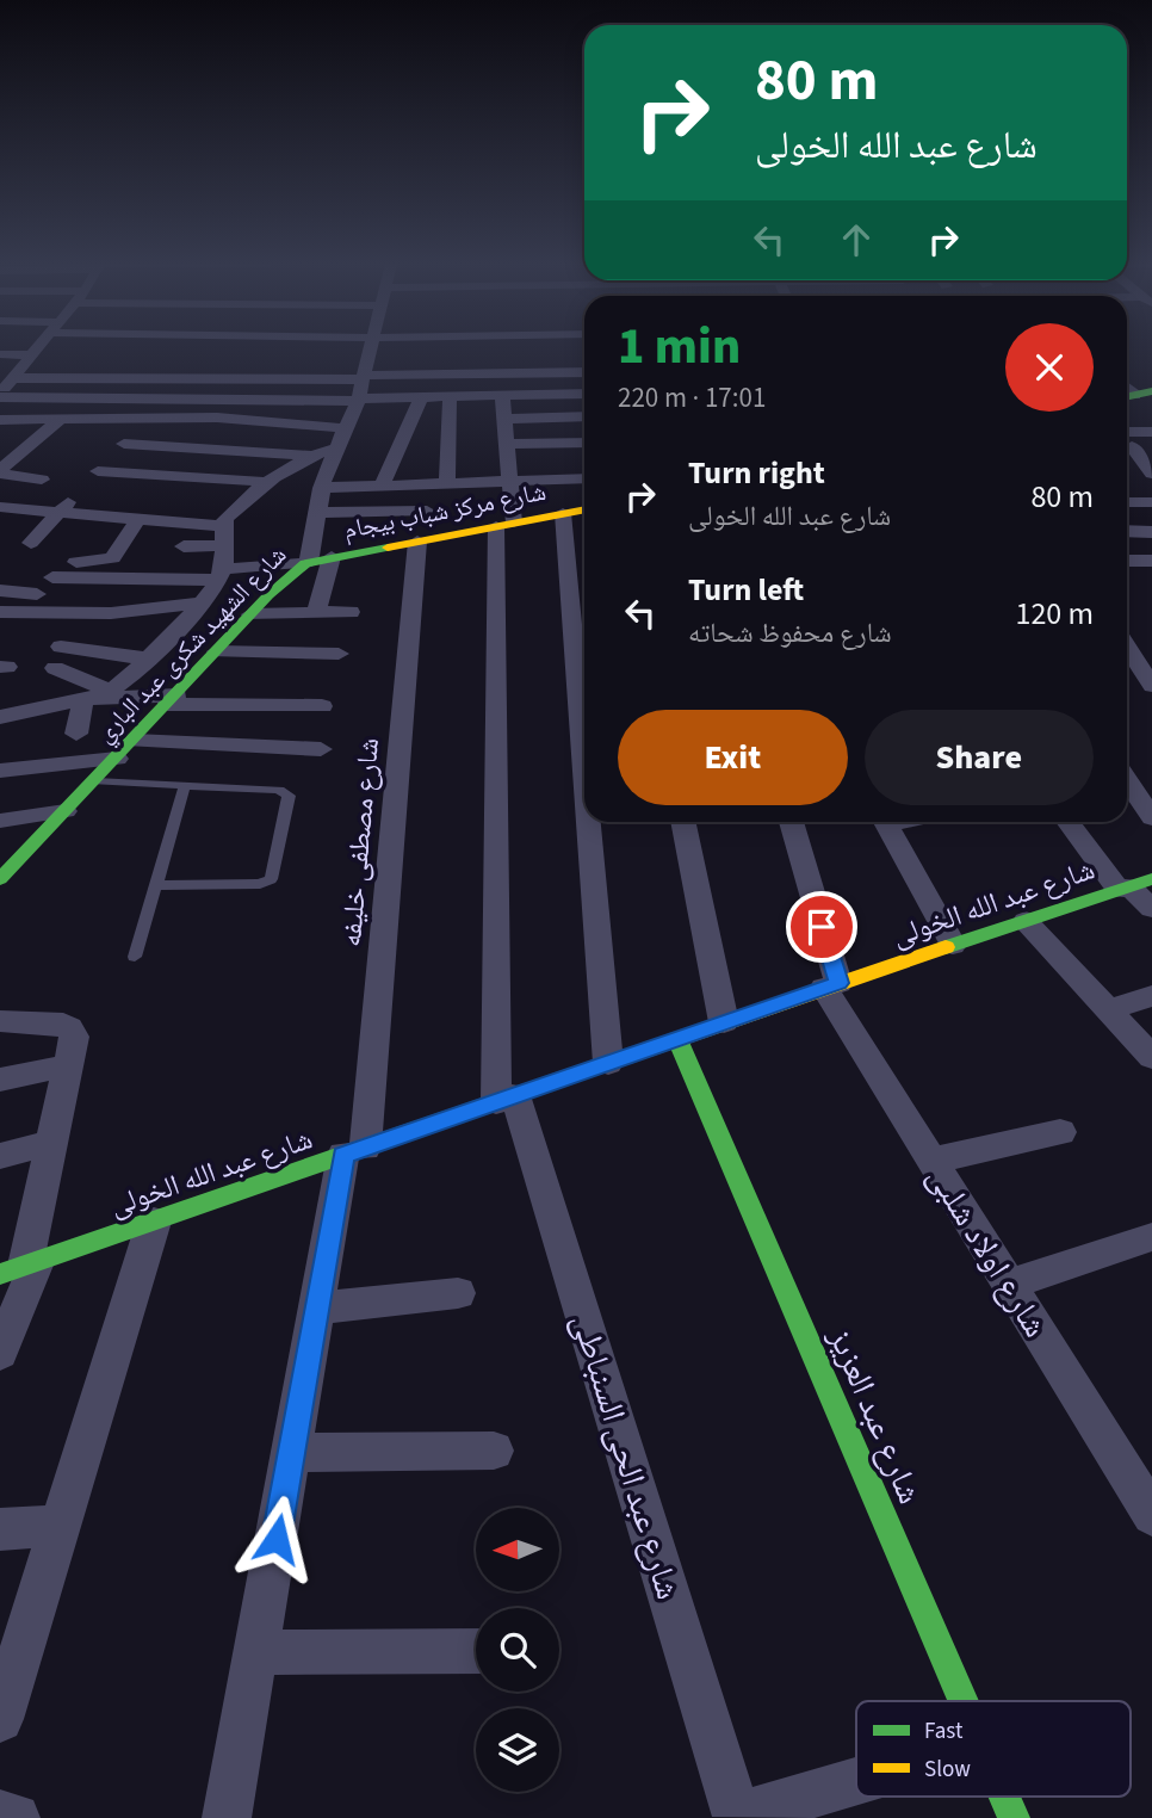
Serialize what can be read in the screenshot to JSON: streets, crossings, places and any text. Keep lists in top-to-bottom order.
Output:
{
  "streets": {
    "street": [
      "شارع مركز شباب بيجام",
      "شارع الشهيد شكرى عبد الباري",
      "شارع مصطفى خليفه",
      "شارع عبد الله الخولى",
      "شارع اولاد شلبى",
      "شارع عبد العزيز",
      "شارع عبد الحى السنباطى"
    ]
  },
  "crossings": [
    ["شارع مركز شباب بيجام", "شارع الشهيد شكرى عبد الباري"],
    ["شارع مركز شباب بيجام", "شارع مصطفى خليفه"],
    ["شارع مركز شباب بيجام", "شارع عبد الحى السنباطى"],
    ["شارع مصطفى خليفه", "شارع عبد الله الخولى"],
    ["شارع عبد الله الخولى", "شارع اولاد شلبى"],
    ["شارع عبد الله الخولى", "شارع عبد العزيز"],
    ["شارع عبد الله الخولى", "شارع عبد الحى السنباطى"]
  ],
  "legend": ["Fast", "Slow"],
  "north": "left",
  "page": {
    "turn": ["80 m", "شارع عبد الله الخولى"],
    "heading": ["1 min", "220 m · 17:01"],
    "list": [
      {
        "name": "Turn right",
        "note": "شارع عبد الله الخولى",
        "value": "80 m"
      },
      {
        "name": "Turn left",
        "note": "شارع محفوظ شحاته",
        "value": "120 m"
      }
    ],
    "buttons": ["Exit", "Share"]
  }
}
